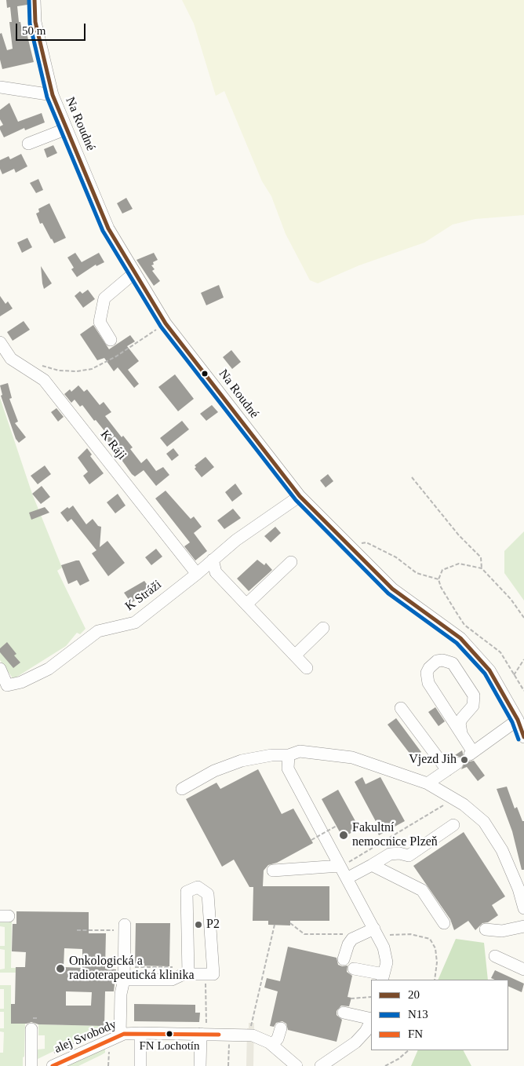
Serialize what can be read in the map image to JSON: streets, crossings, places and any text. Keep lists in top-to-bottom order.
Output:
{
  "streets": {
    "street": [
      "Na Roudné",
      "K Ráji",
      "K Stráži",
      "alej Svobody"
    ]
  },
  "crossings": [
    ["Na Roudné", "K Stráži"],
    ["K Ráji", "K Stráži"]
  ],
  "places": [
    "Vjezd Jih",
    "Fakultní nemocnice Plzeň",
    "P2",
    "Onkologická a radioterapeutická klinika",
    "FN Lochotín"
  ],
  "lines": ["transit line 20", "transit line N13", "transit line FN"],
  "legend": ["20", "N13", "FN"],
  "scale_bar": "50 m"
}
